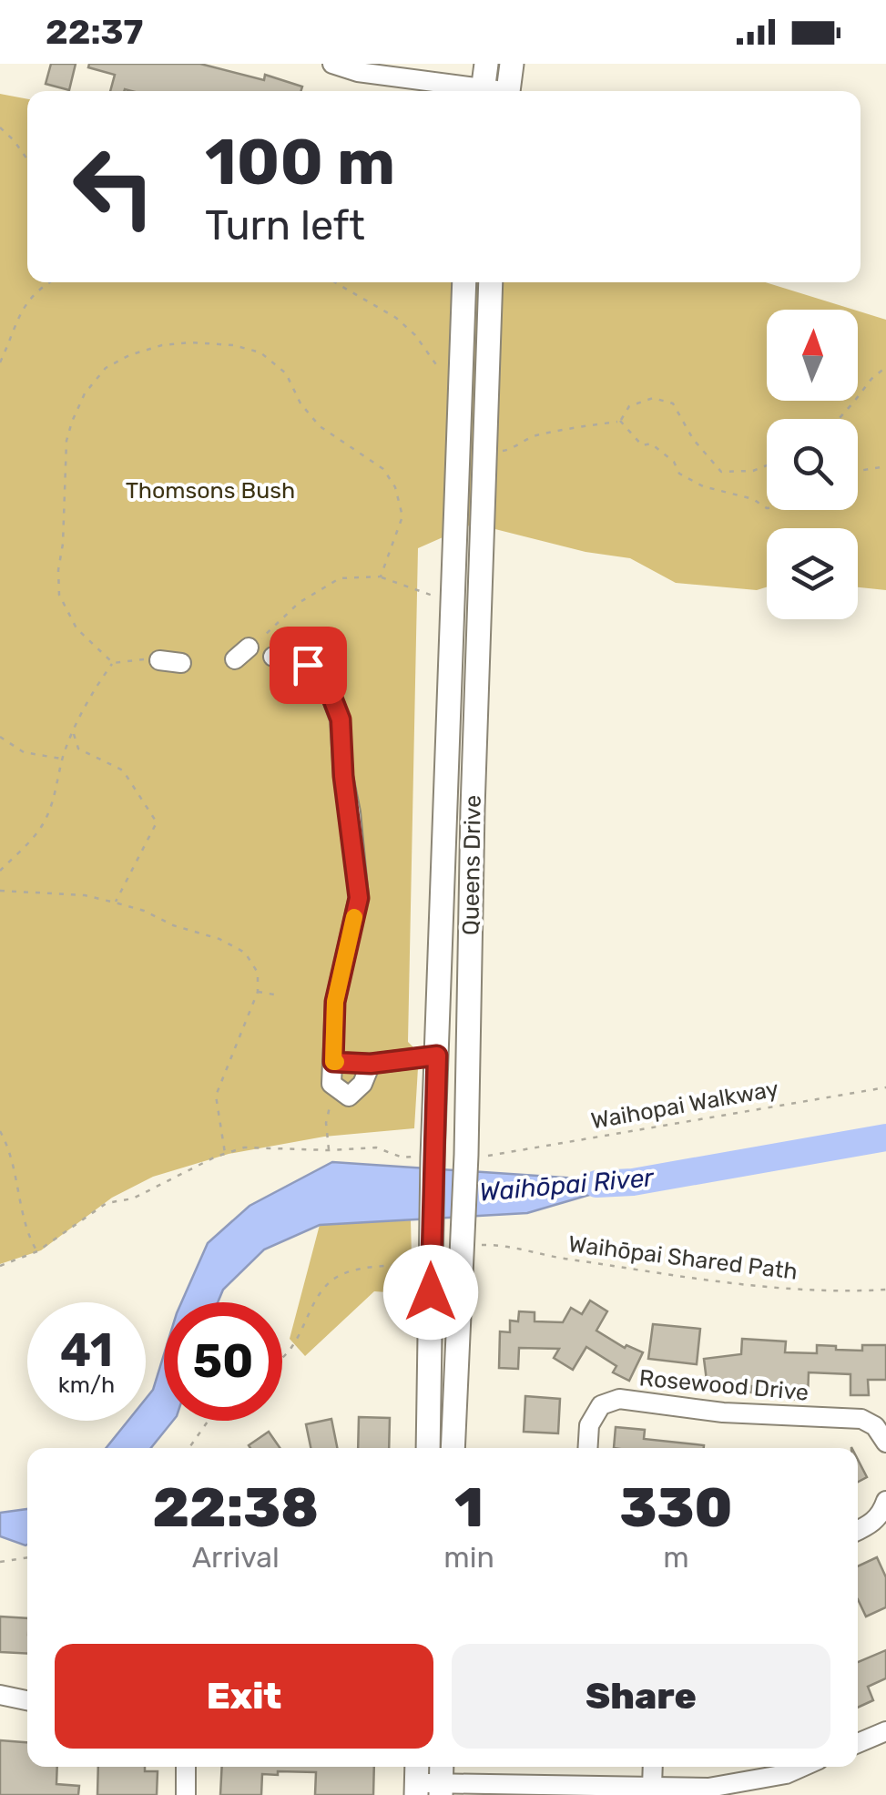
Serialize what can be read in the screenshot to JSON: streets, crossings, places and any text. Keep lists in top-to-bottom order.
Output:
{
  "streets": {
    "main road": ["Queens Drive"],
    "street": ["Rosewood Drive"],
    "path": ["Waihopai Walkway", "Waihōpai Shared Path"]
  },
  "crossings": [
    ["Queens Drive", "Waihopai Walkway"]
  ],
  "water": ["Waihōpai River"],
  "parks": ["Thomsons Bush"],
  "north": "top",
  "page": {
    "status": "22:37",
    "turn": ["100 m", "Turn left"],
    "speed": "41 km/h",
    "limit": "50",
    "eta": [
      "22:38",
      "Arrival",
      "1",
      "min",
      "330",
      "m"
    ],
    "buttons": ["Exit", "Share"]
  }
}
